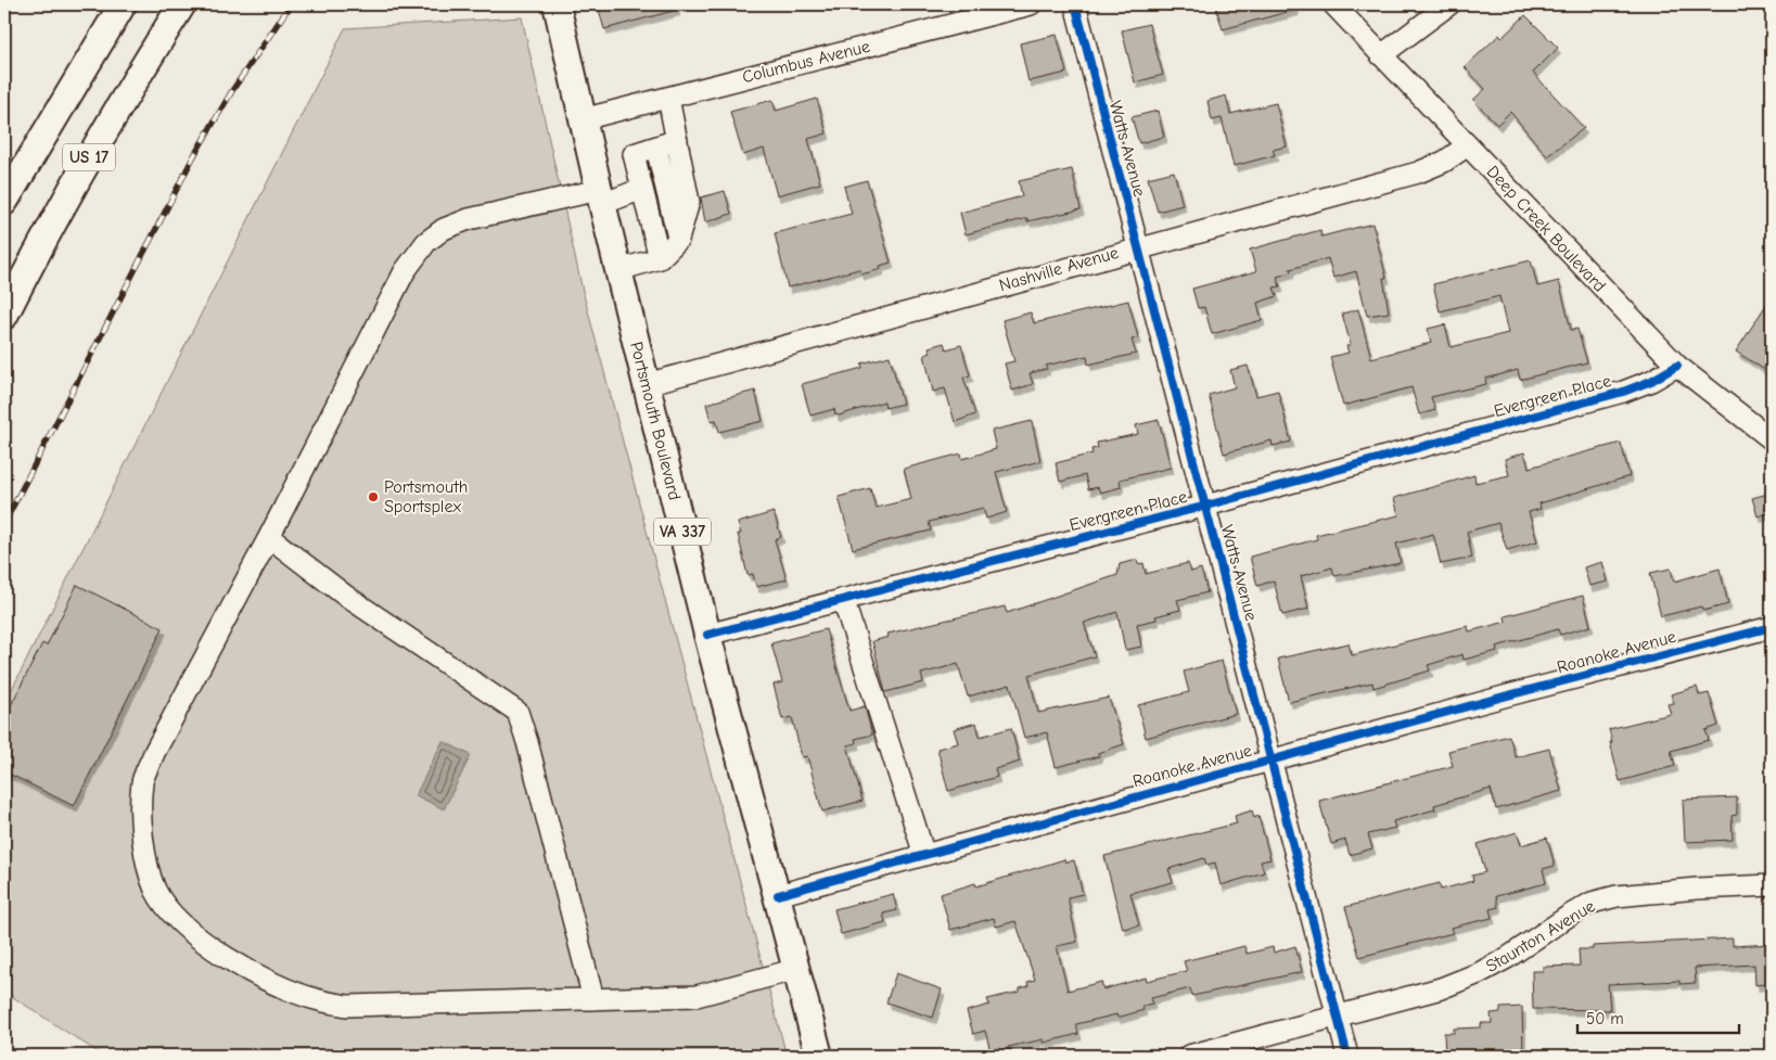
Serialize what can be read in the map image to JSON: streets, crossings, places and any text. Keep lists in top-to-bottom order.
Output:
{
  "streets": {
    "main road": ["US 17", "Portsmouth Boulevard", "VA 337"],
    "street": [
      "Columbus Avenue",
      "Watts Avenue",
      "Deep Creek Boulevard",
      "Nashville Avenue",
      "Evergreen Place",
      "Roanoke Avenue",
      "Staunton Avenue"
    ]
  },
  "crossings": [
    ["Columbus Avenue", "Portsmouth Boulevard"],
    ["Watts Avenue", "Nashville Avenue"],
    ["Watts Avenue", "Evergreen Place"],
    ["Watts Avenue", "Roanoke Avenue"],
    ["Watts Avenue", "Staunton Avenue"],
    ["Deep Creek Boulevard", "Nashville Avenue"],
    ["Deep Creek Boulevard", "Evergreen Place"],
    ["Nashville Avenue", "Portsmouth Boulevard"],
    ["Evergreen Place", "Portsmouth Boulevard"],
    ["Portsmouth Boulevard", "Roanoke Avenue"]
  ],
  "places": ["Portsmouth Sportsplex"],
  "scale_bar": "50 m"
}
